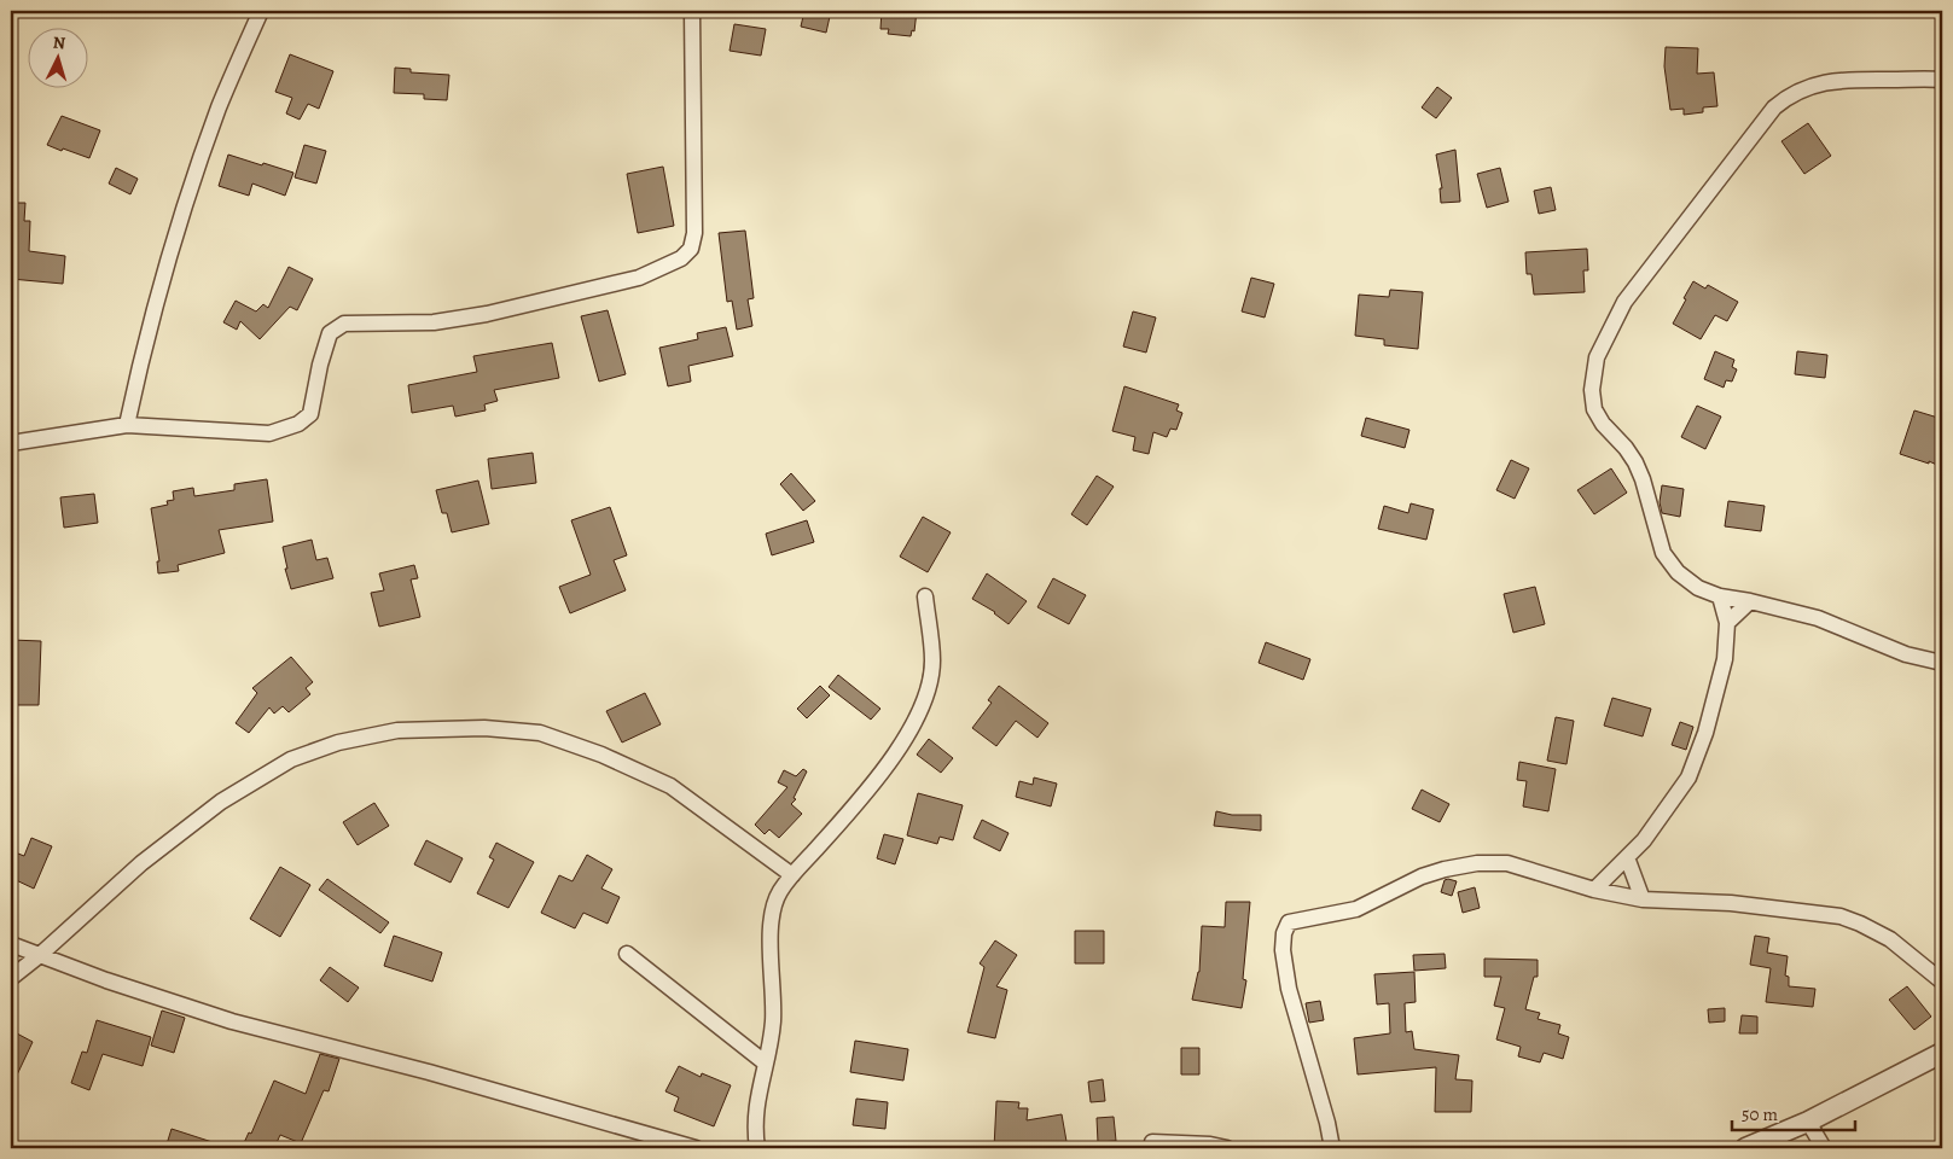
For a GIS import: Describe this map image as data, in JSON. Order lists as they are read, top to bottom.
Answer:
{
  "scale_bar": "50 m",
  "north": "top"
}
